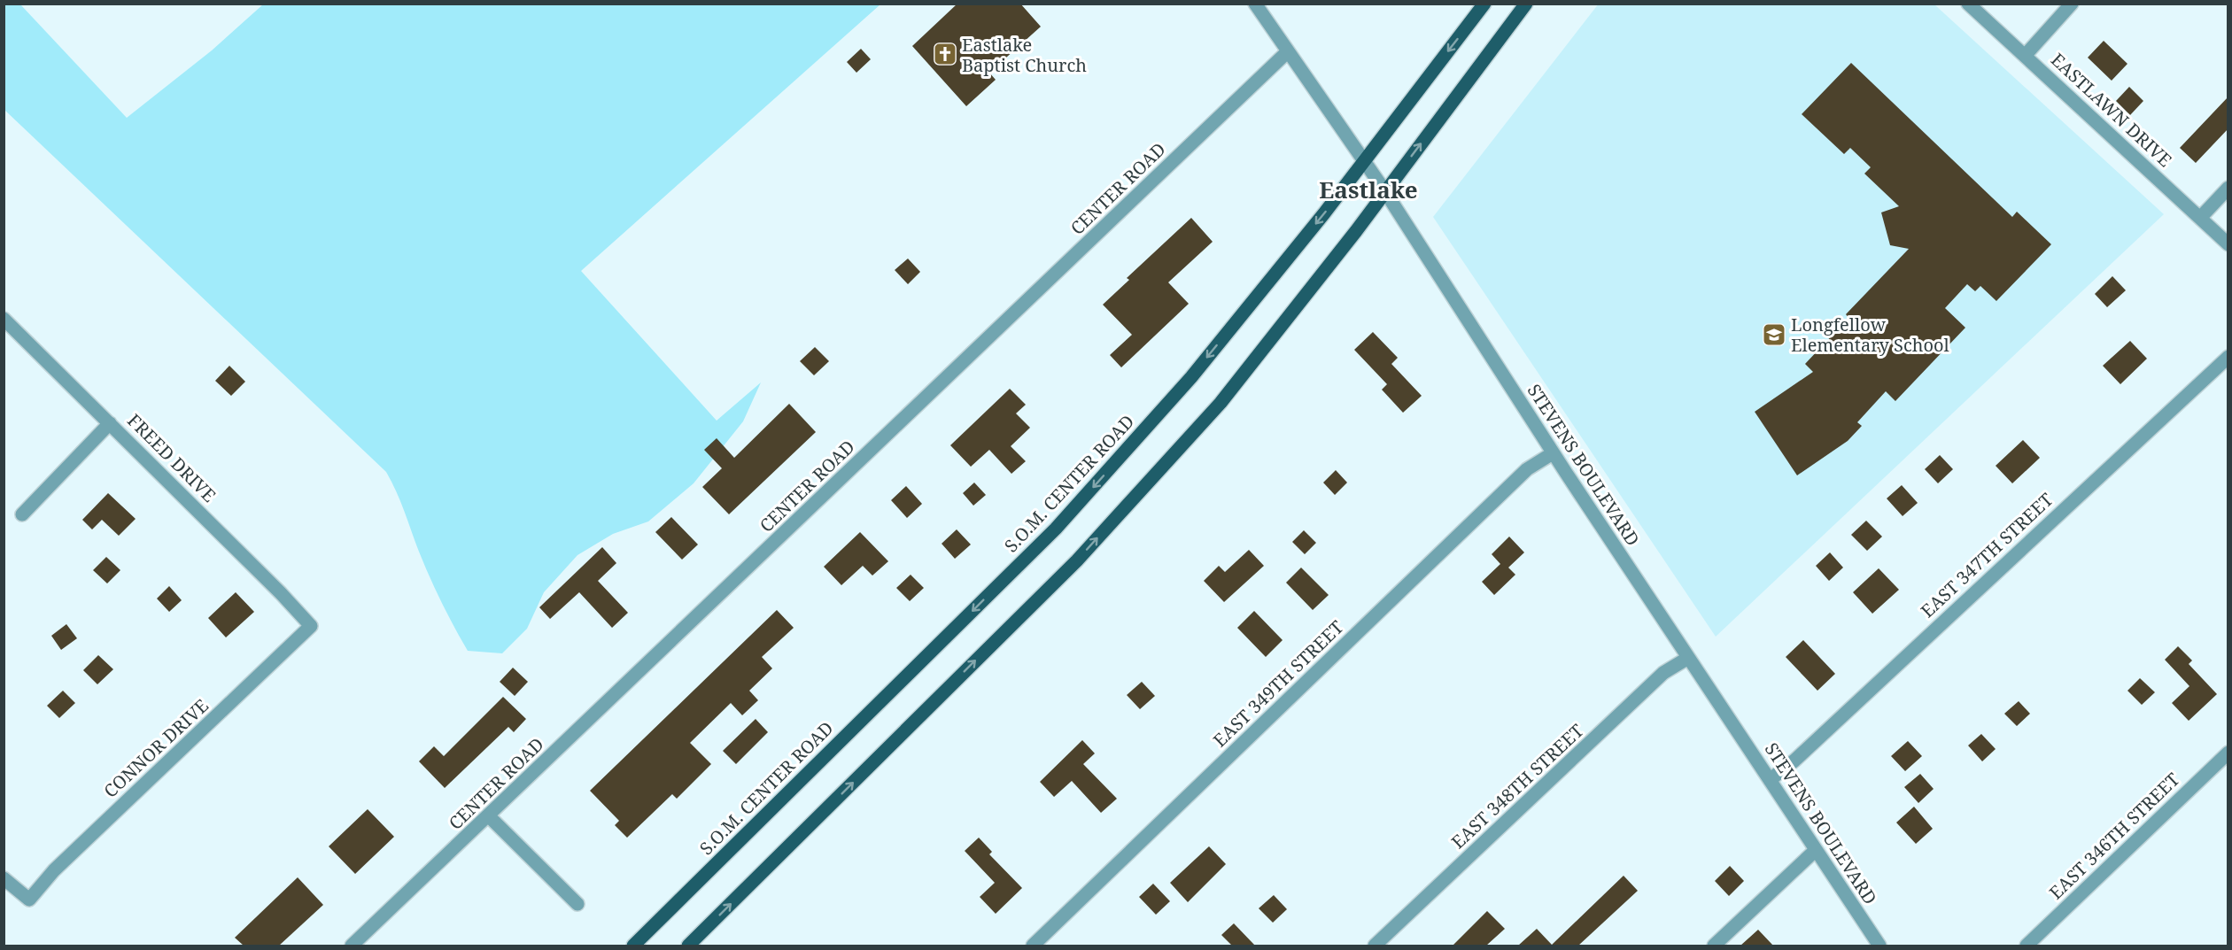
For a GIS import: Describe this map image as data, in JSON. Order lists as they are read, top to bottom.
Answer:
{
  "streets": {
    "main road": ["S.O.M. CENTER ROAD"],
    "street": [
      "EASTLAWN DRIVE",
      "CENTER ROAD",
      "FREED DRIVE",
      "STEVENS BOULEVARD",
      "EAST 347TH STREET",
      "EAST 349TH STREET",
      "CONNOR DRIVE",
      "EAST 348TH STREET",
      "EAST 346TH STREET"
    ]
  },
  "crossings": [
    ["CENTER ROAD", "STEVENS BOULEVARD"],
    ["FREED DRIVE", "CONNOR DRIVE"],
    ["STEVENS BOULEVARD", "S.O.M. CENTER ROAD"],
    ["STEVENS BOULEVARD", "EAST 347TH STREET"],
    ["STEVENS BOULEVARD", "EAST 349TH STREET"],
    ["STEVENS BOULEVARD", "EAST 348TH STREET"]
  ],
  "districts": ["Eastlake"],
  "places": {
    "church": ["Eastlake Baptist Church"],
    "school or university": ["Longfellow Elementary School"]
  }
}
